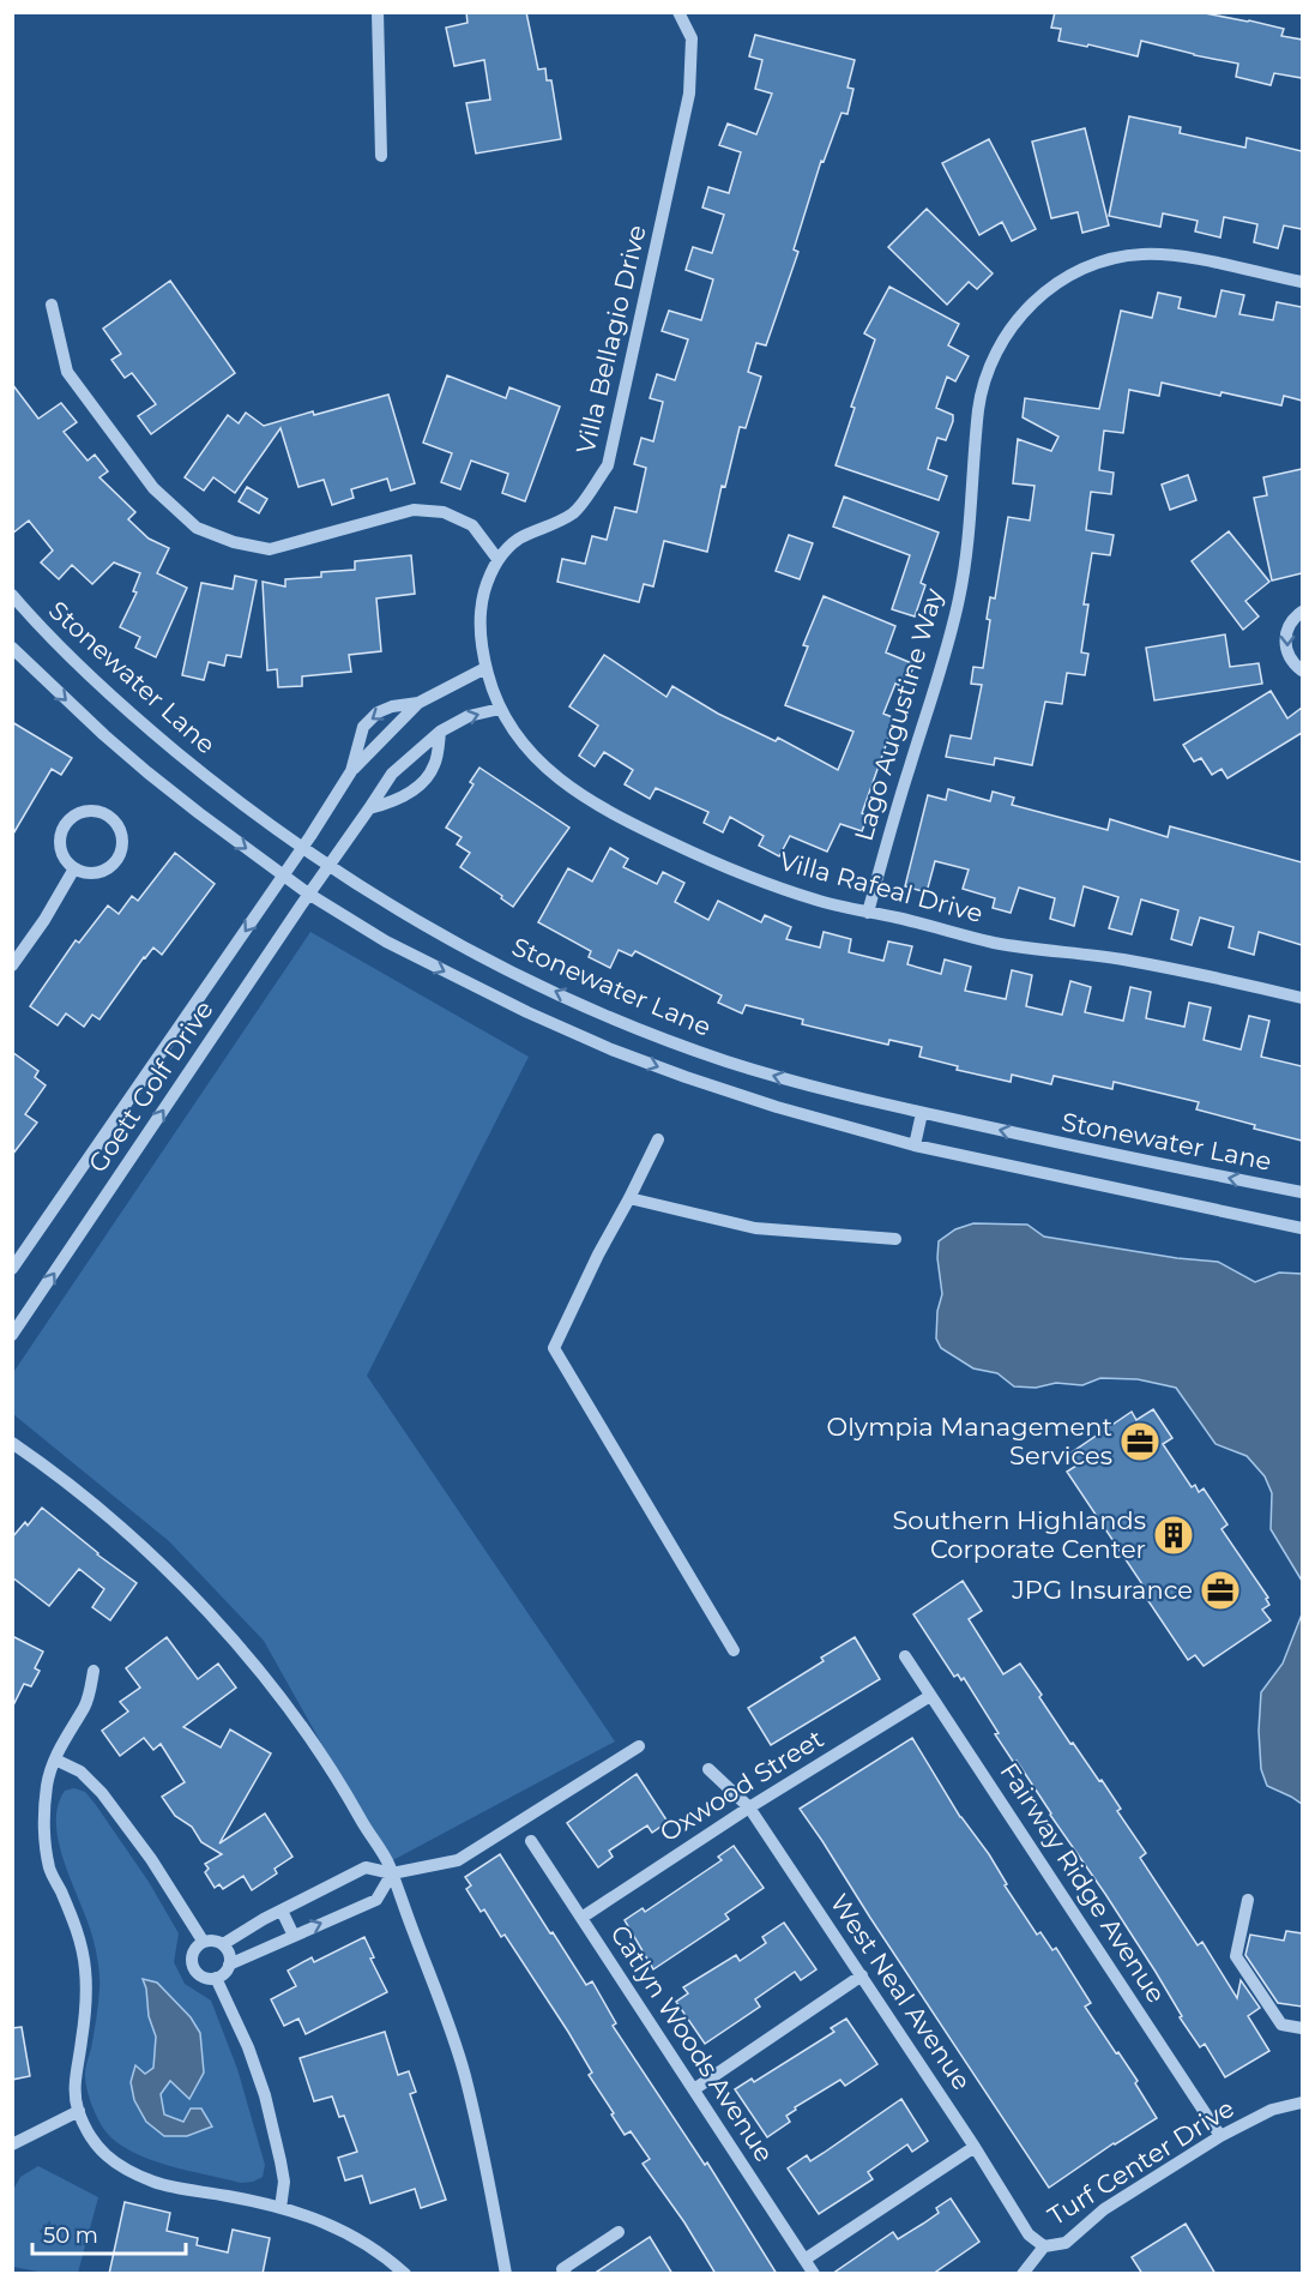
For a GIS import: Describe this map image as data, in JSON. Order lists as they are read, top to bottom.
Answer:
{
  "streets": {
    "street": [
      "Villa Bellagio Drive",
      "Stonewater Lane",
      "Lago Augustine Way",
      "Villa Rafeal Drive",
      "Goett Golf Drive",
      "Oxwood Street",
      "Fairway Ridge Avenue",
      "West Neal Avenue",
      "Catlyn Woods Avenue",
      "Turf Center Drive"
    ]
  },
  "crossings": [
    ["Villa Bellagio Drive", "Villa Rafeal Drive"],
    ["Stonewater Lane", "Goett Golf Drive"],
    ["Lago Augustine Way", "Villa Rafeal Drive"],
    ["Villa Rafeal Drive", "Goett Golf Drive"],
    ["Oxwood Street", "Fairway Ridge Avenue"],
    ["Oxwood Street", "West Neal Avenue"],
    ["Oxwood Street", "Catlyn Woods Avenue"],
    ["Fairway Ridge Avenue", "Turf Center Drive"],
    ["West Neal Avenue", "Turf Center Drive"]
  ],
  "places": {
    "office": ["Olympia Management Services", "JPG Insurance"],
    "building": ["Southern Highlands Corporate Center"]
  },
  "scale_bar": "50 m"
}
